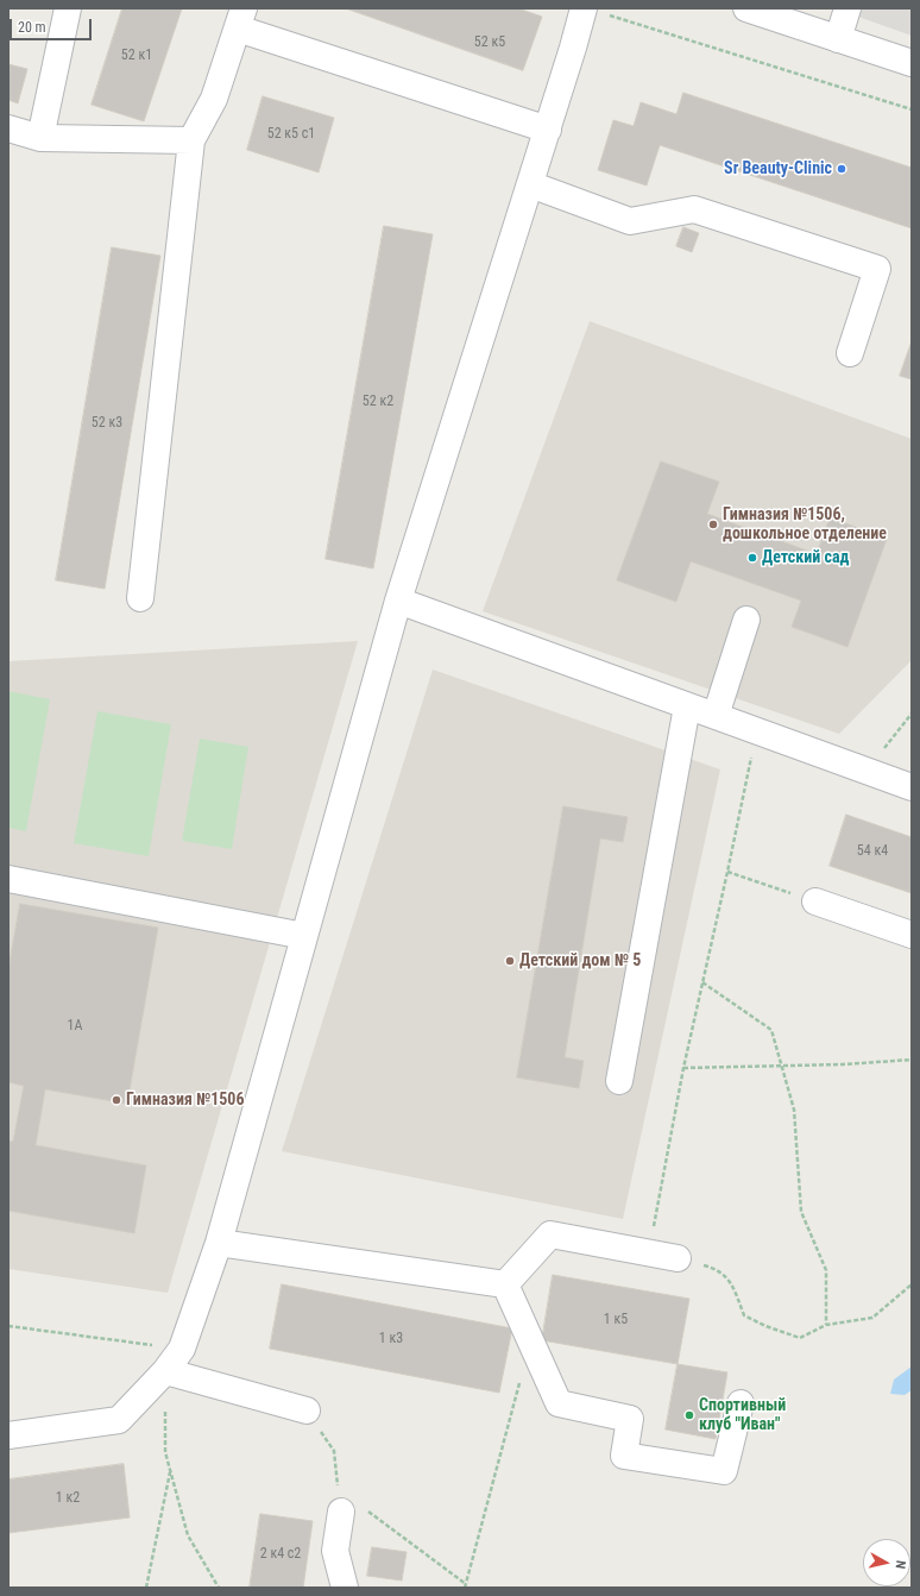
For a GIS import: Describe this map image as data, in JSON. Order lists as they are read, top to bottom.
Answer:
{
  "places": [
    "Sr Beauty-Clinic",
    "Гимназия №1506, дошкольное отделение",
    "Детский сад",
    "Детский дом № 5",
    "Гимназия №1506",
    "Спортивный клуб \"Иван\""
  ],
  "house_numbers": [
    "52 к5",
    "52 к1",
    "52 к5 с1",
    "52 к2",
    "52 к3",
    "54 к4",
    "1А",
    "1 к5",
    "1 к3",
    "1 к2",
    "2 к4 с2"
  ],
  "scale_bar": "20 m",
  "north": "right"
}
